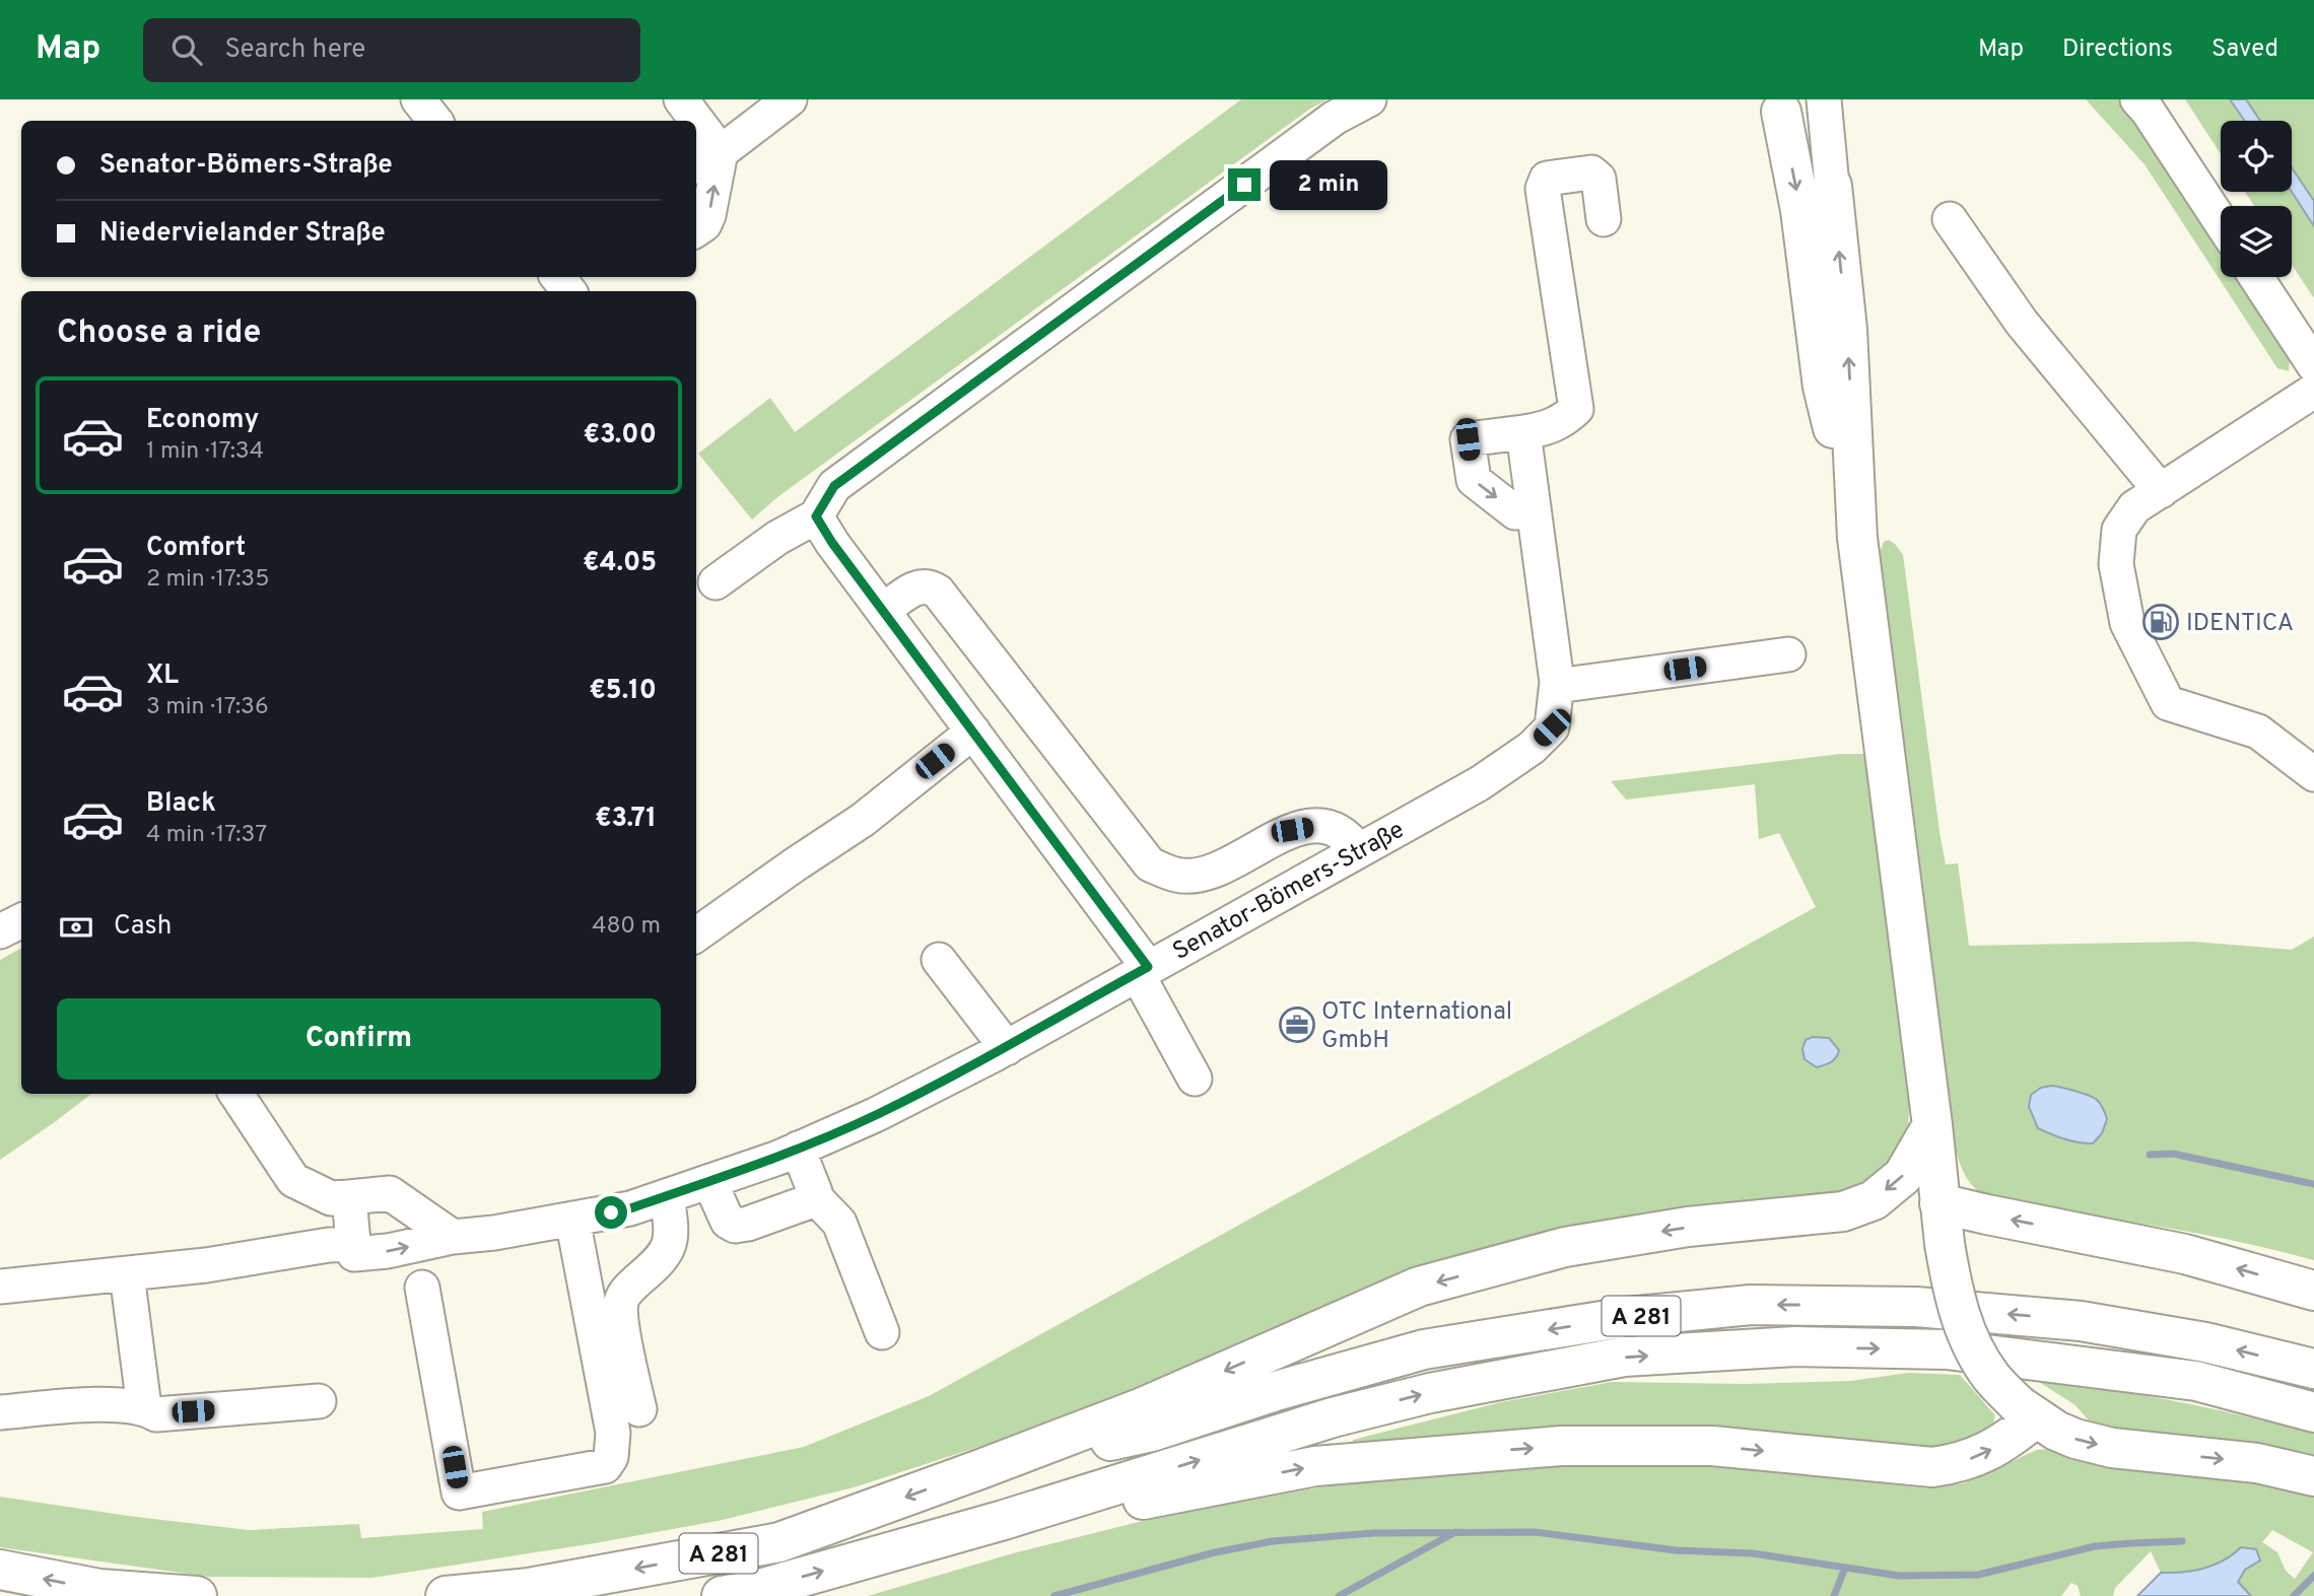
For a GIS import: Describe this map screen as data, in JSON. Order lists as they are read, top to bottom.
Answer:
{
  "streets": {
    "highway": ["A 281"],
    "street": ["Senator-Bömers-Straße"]
  },
  "places": {
    "fuel station": ["IDENTICA"],
    "office": ["OTC International GmbH"]
  },
  "page": {
    "header": "Map",
    "search": "Search here",
    "nav": ["Map", "Directions", "Saved"],
    "banner": ["Senator-Bömers-Straße", "Niedervielander Straße"],
    "bubble": "2 min",
    "heading": "Choose a ride",
    "list": [
      {
        "name": "Economy",
        "note": "1 min · 17:34",
        "value": "€3.00"
      },
      {
        "name": "Comfort",
        "note": "2 min · 17:35",
        "value": "€4.05"
      },
      {
        "name": "XL",
        "note": "3 min · 17:36",
        "value": "€5.10"
      },
      {
        "name": "Black",
        "note": "4 min · 17:37",
        "value": "€3.71"
      }
    ],
    "pay": ["Cash", "480 m"],
    "buttons": "Confirm"
  }
}
